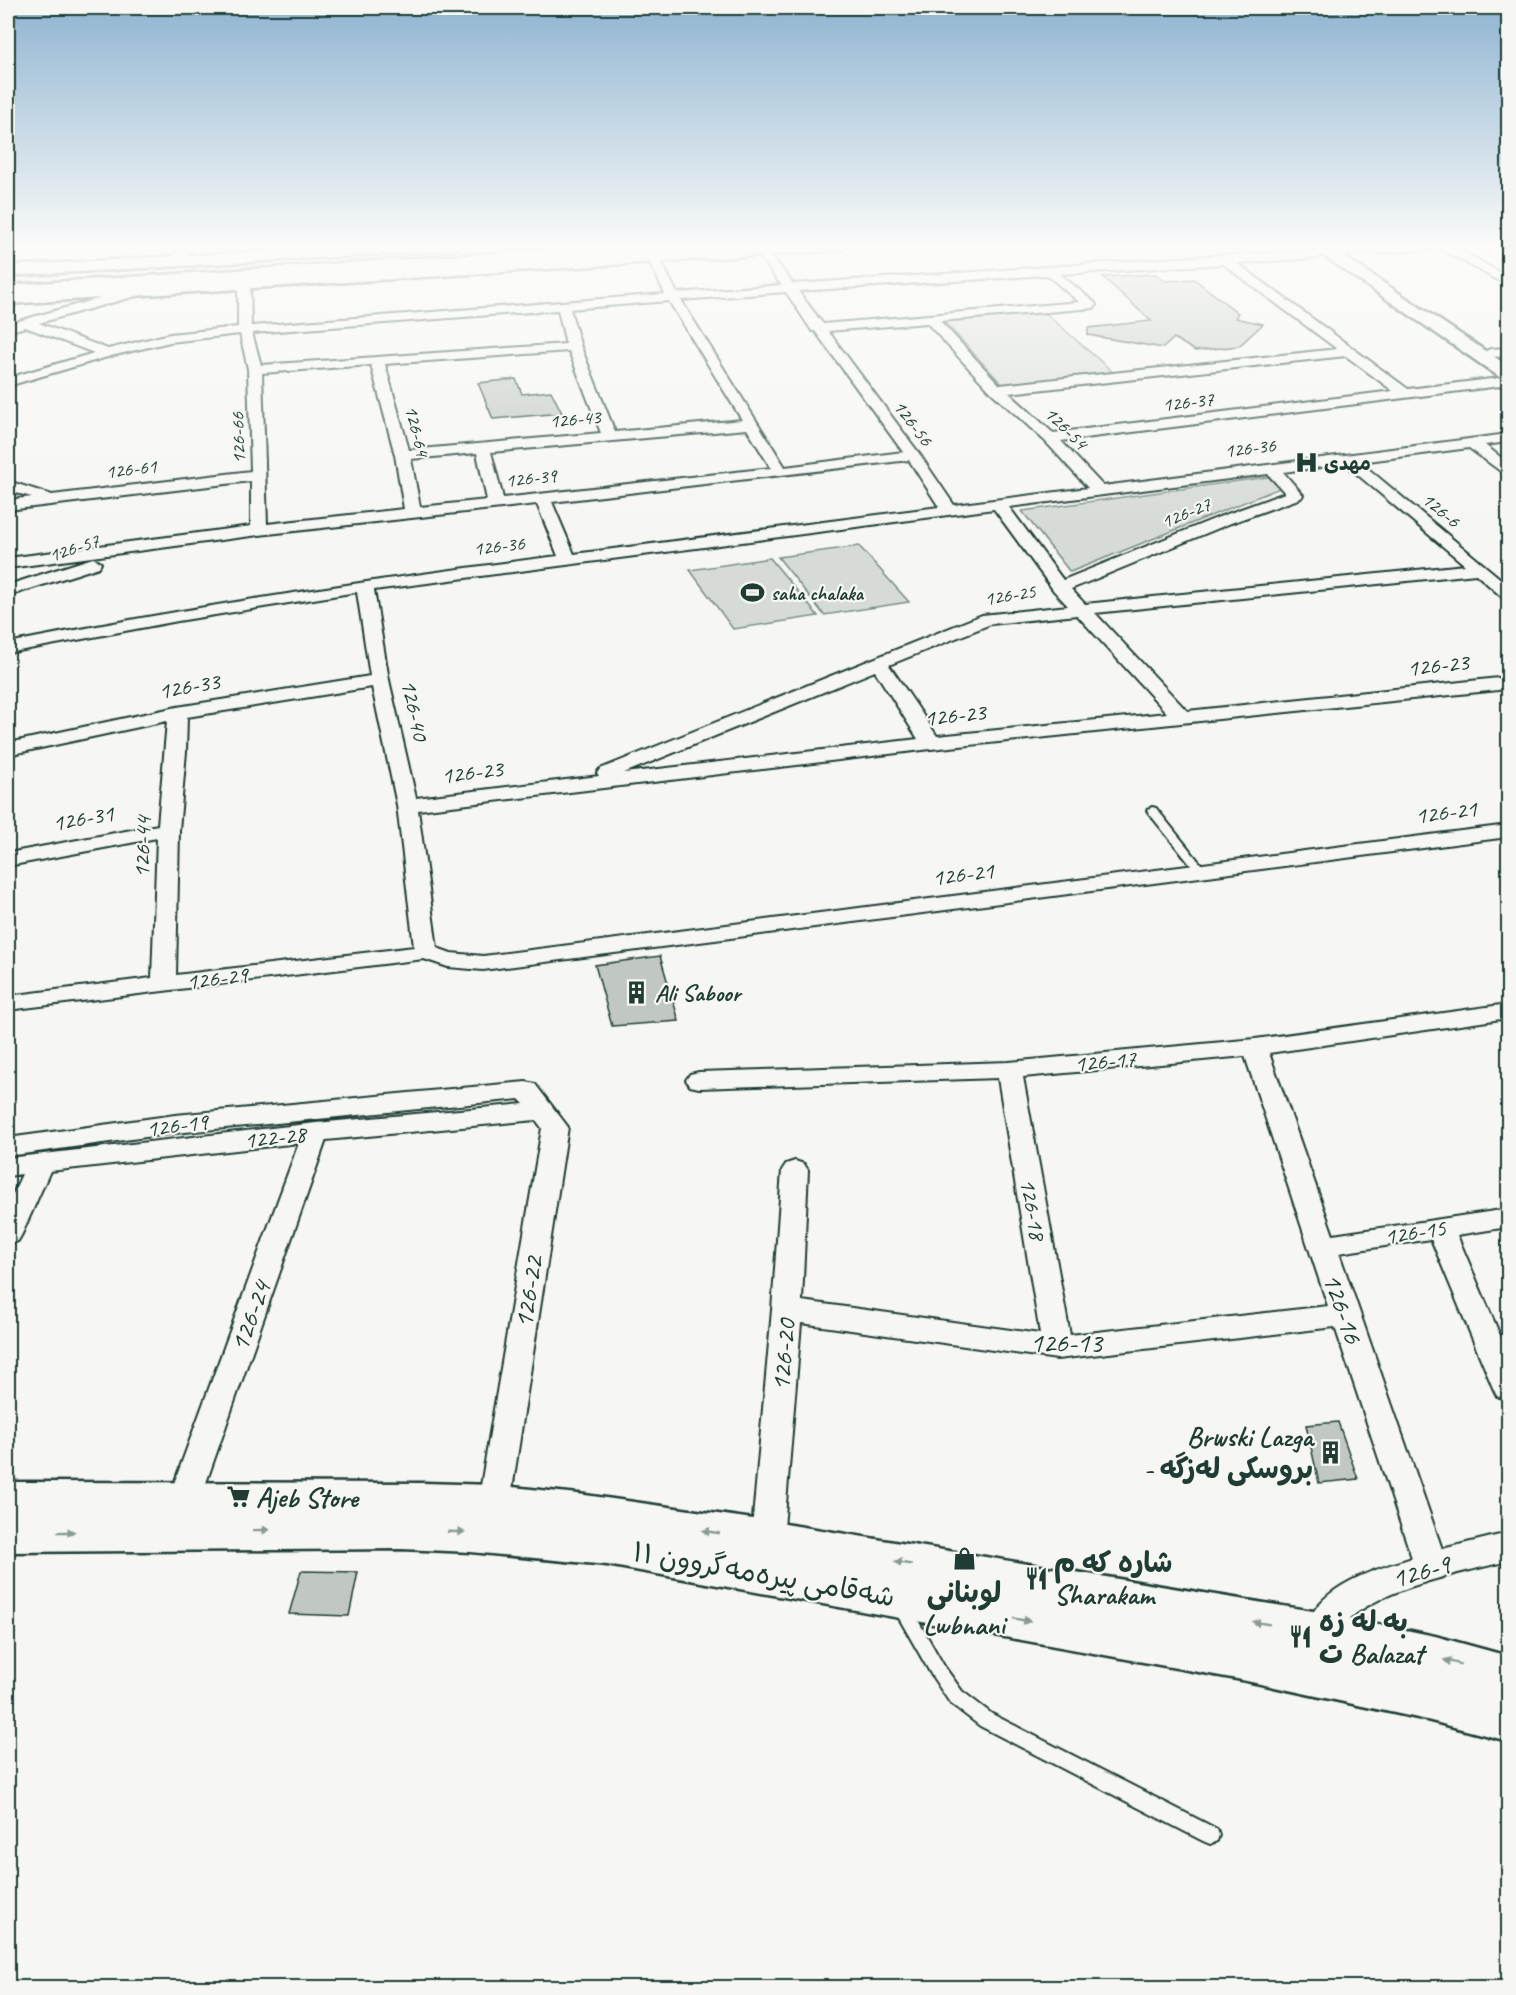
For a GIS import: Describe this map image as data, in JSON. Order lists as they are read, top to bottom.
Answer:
{
  "streets": {
    "main road": ["شەقامی پیرەمەگروون ١١"],
    "street": [
      "126-37",
      "126-43",
      "126-56",
      "126-54",
      "126-64",
      "126-66",
      "126-36",
      "126-61",
      "126-39",
      "126-6",
      "126-27",
      "126-57",
      "126-25",
      "126-23",
      "126-33",
      "126-40",
      "126-21",
      "126-31",
      "126-44",
      "126-29",
      "126-17",
      "126-19",
      "122-28",
      "126-18",
      "126-15",
      "126-22",
      "126-16",
      "126-24",
      "126-13",
      "126-20",
      "126-9"
    ]
  },
  "crossings": [
    ["126-37", "126-54"],
    ["126-43", "126-64"],
    ["126-56", "126-36"],
    ["126-56", "126-39"],
    ["126-54", "126-36"],
    ["126-64", "126-39"],
    ["126-66", "126-61"],
    ["126-66", "126-39"],
    ["126-36", "126-6"],
    ["126-36", "126-27"],
    ["126-36", "126-40"],
    ["126-39", "126-57"],
    ["126-6", "126-25"],
    ["126-25", "126-23"],
    ["126-23", "126-40"],
    ["126-33", "126-40"],
    ["126-33", "126-44"],
    ["126-40", "126-21"],
    ["126-40", "126-29"],
    ["126-21", "126-29"],
    ["126-31", "126-44"],
    ["126-44", "126-29"],
    ["126-17", "126-18"],
    ["126-17", "126-16"],
    ["126-19", "122-28"],
    ["126-19", "126-22"],
    ["122-28", "126-22"],
    ["122-28", "126-24"],
    ["126-18", "126-13"],
    ["126-15", "126-16"],
    ["126-22", "شەقامی پیرەمەگروون ١١"],
    ["126-16", "126-13"],
    ["126-16", "126-9"],
    ["126-24", "شەقامی پیرەمەگروون ١١"],
    ["126-13", "126-20"],
    ["126-20", "شەقامی پیرەمەگروون ١١"],
    ["126-9", "شەقامی پیرەمەگروون ١١"]
  ],
  "places": {
    "hospital": ["مهدی"],
    "sports": ["saha chalaka"],
    "building": ["Ali Saboor", "Brwski Lazga - بروسکی لەزگە"],
    "supermarket": ["Ajeb Store"],
    "shop": ["لوبنانی Lwbnani"],
    "restaurant": ["شاره که م Sharakam", "به له زه ت Balazat"]
  }
}
